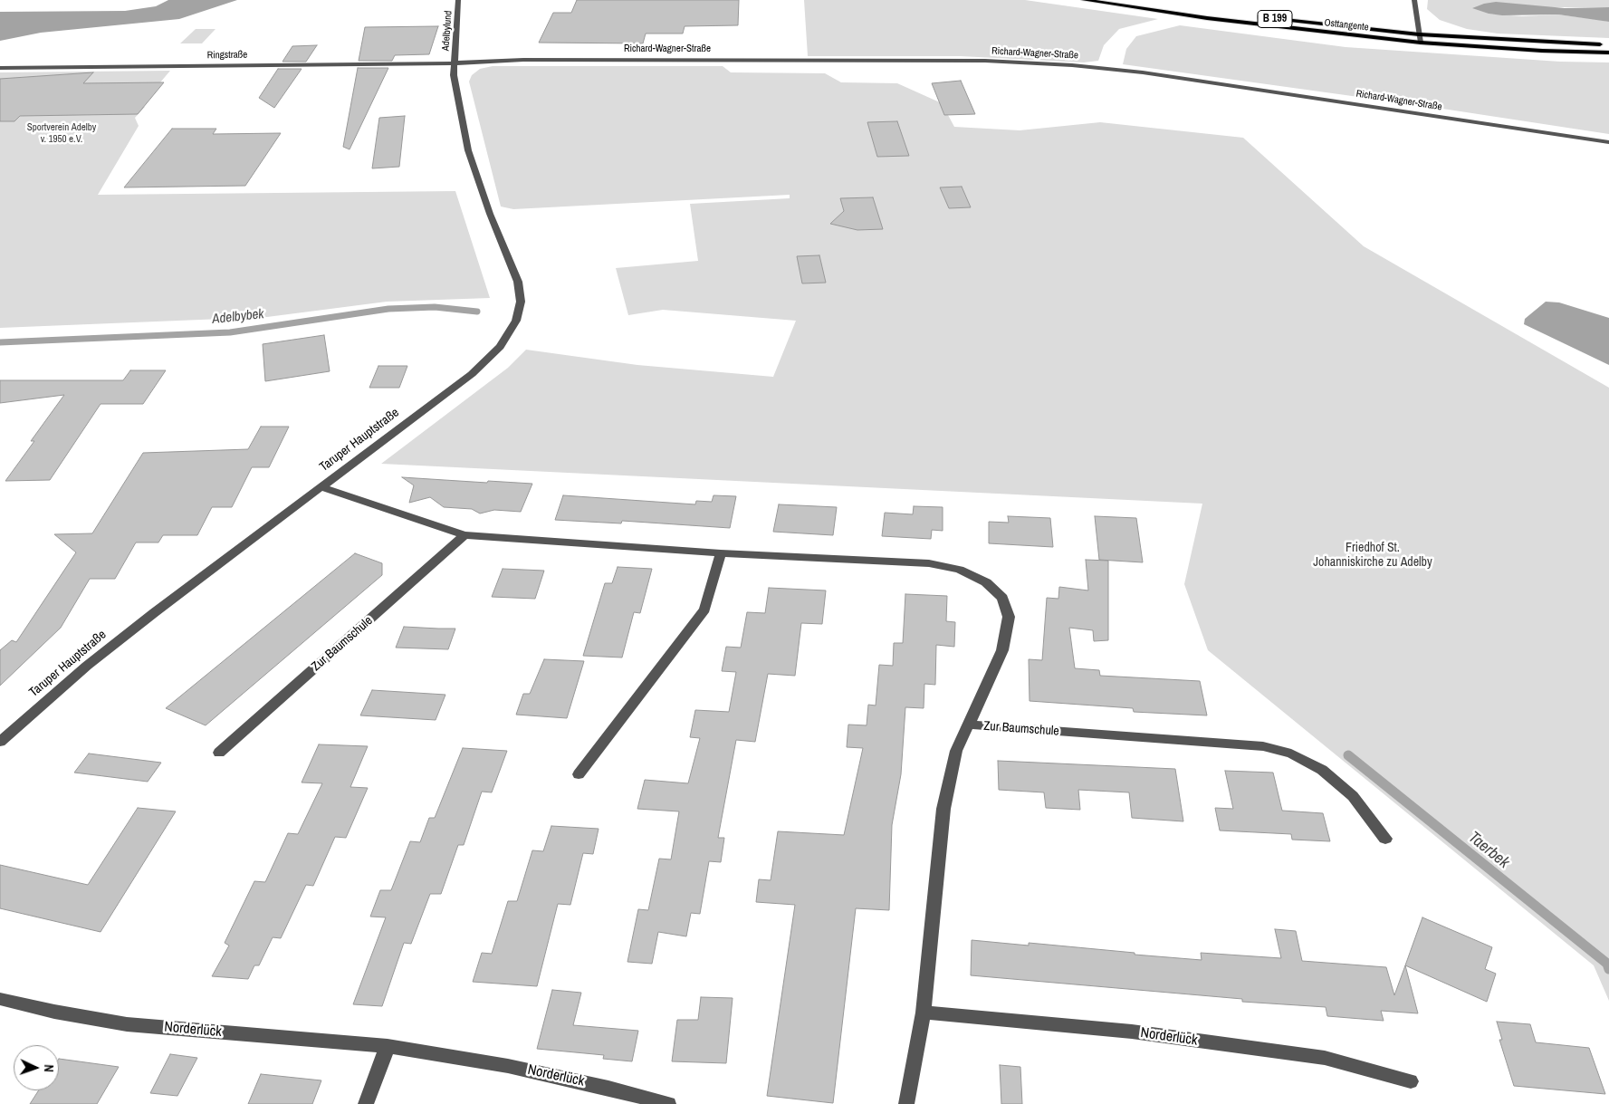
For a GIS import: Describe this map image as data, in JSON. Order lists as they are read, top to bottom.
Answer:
{
  "streets": {
    "main road": ["B 199", "Osttangente"],
    "street": [
      "Adelbylund",
      "Richard-Wagner-Straße",
      "Ringstraße",
      "Taruper Hauptstraße",
      "Zur Baumschule",
      "Norderlück"
    ]
  },
  "crossings": [
    ["Adelbylund", "Richard-Wagner-Straße"],
    ["Adelbylund", "Ringstraße"],
    ["Adelbylund", "Taruper Hauptstraße"],
    ["Richard-Wagner-Straße", "Ringstraße"],
    ["Richard-Wagner-Straße", "Taruper Hauptstraße"],
    ["Ringstraße", "Taruper Hauptstraße"],
    ["Taruper Hauptstraße", "Zur Baumschule"]
  ],
  "water": ["Adelbybek", "Taerbek"],
  "parks": ["Sportverein Adelby v. 1950 e.V.", "Friedhof St. Johanniskirche zu Adelby"],
  "north": "right"
}
